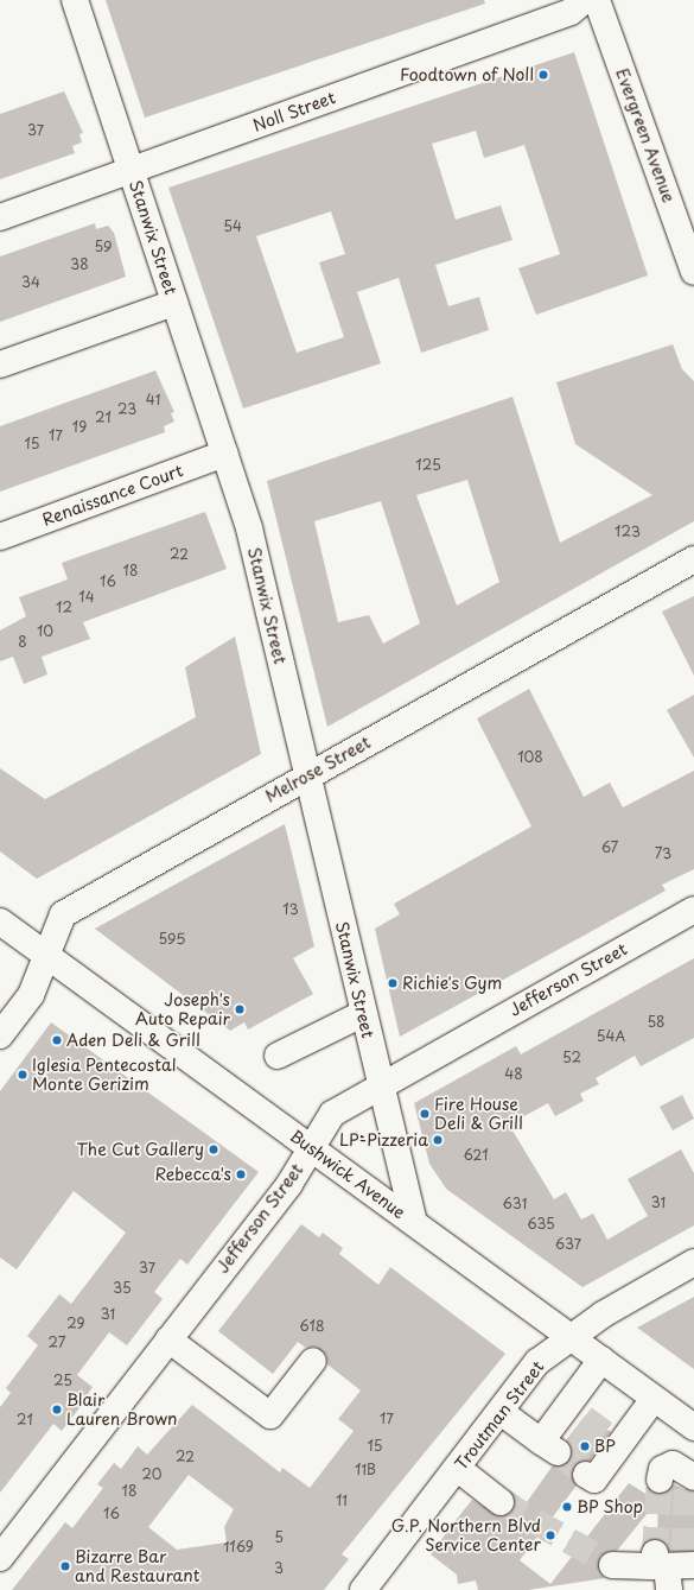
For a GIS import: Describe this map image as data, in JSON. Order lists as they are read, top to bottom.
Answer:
{
  "streets": {
    "street": [
      "Noll Street",
      "Evergreen Avenue",
      "Stanwix Street",
      "Renaissance Court",
      "Melrose Street",
      "Jefferson Street",
      "Bushwick Avenue",
      "Troutman Street"
    ]
  },
  "crossings": [
    ["Noll Street", "Stanwix Street"],
    ["Stanwix Street", "Renaissance Court"],
    ["Stanwix Street", "Melrose Street"],
    ["Stanwix Street", "Jefferson Street"],
    ["Stanwix Street", "Bushwick Avenue"],
    ["Melrose Street", "Bushwick Avenue"],
    ["Jefferson Street", "Bushwick Avenue"],
    ["Bushwick Avenue", "Troutman Street"]
  ],
  "places": [
    "Foodtown of Noll",
    "Richie's Gym",
    "Joseph's Auto Repair",
    "Aden Deli & Grill",
    "Iglesia Pentecostal Monte Gerizim",
    "Fire House Deli & Grill",
    "LP-Pizzeria",
    "The Cut Gallery",
    "Rebecca's",
    "Blair Lauren Brown",
    "BP",
    "BP Shop",
    "G.P. Northern Blvd Service Center",
    "Bizarre Bar and Restaurant"
  ],
  "house_numbers": [
    "37",
    "54",
    "59",
    "38",
    "34",
    "41",
    "23",
    "21",
    "19",
    "17",
    "15",
    "125",
    "123",
    "22",
    "18",
    "16",
    "14",
    "12",
    "10",
    "8",
    "108",
    "67",
    "73",
    "13",
    "595",
    "58",
    "54A",
    "52",
    "48",
    "621",
    "31",
    "631",
    "635",
    "637",
    "37",
    "35",
    "31",
    "29",
    "618",
    "27",
    "25",
    "17",
    "21",
    "15",
    "22",
    "11B",
    "20",
    "18",
    "11",
    "16",
    "5",
    "1169",
    "3"
  ]
}
